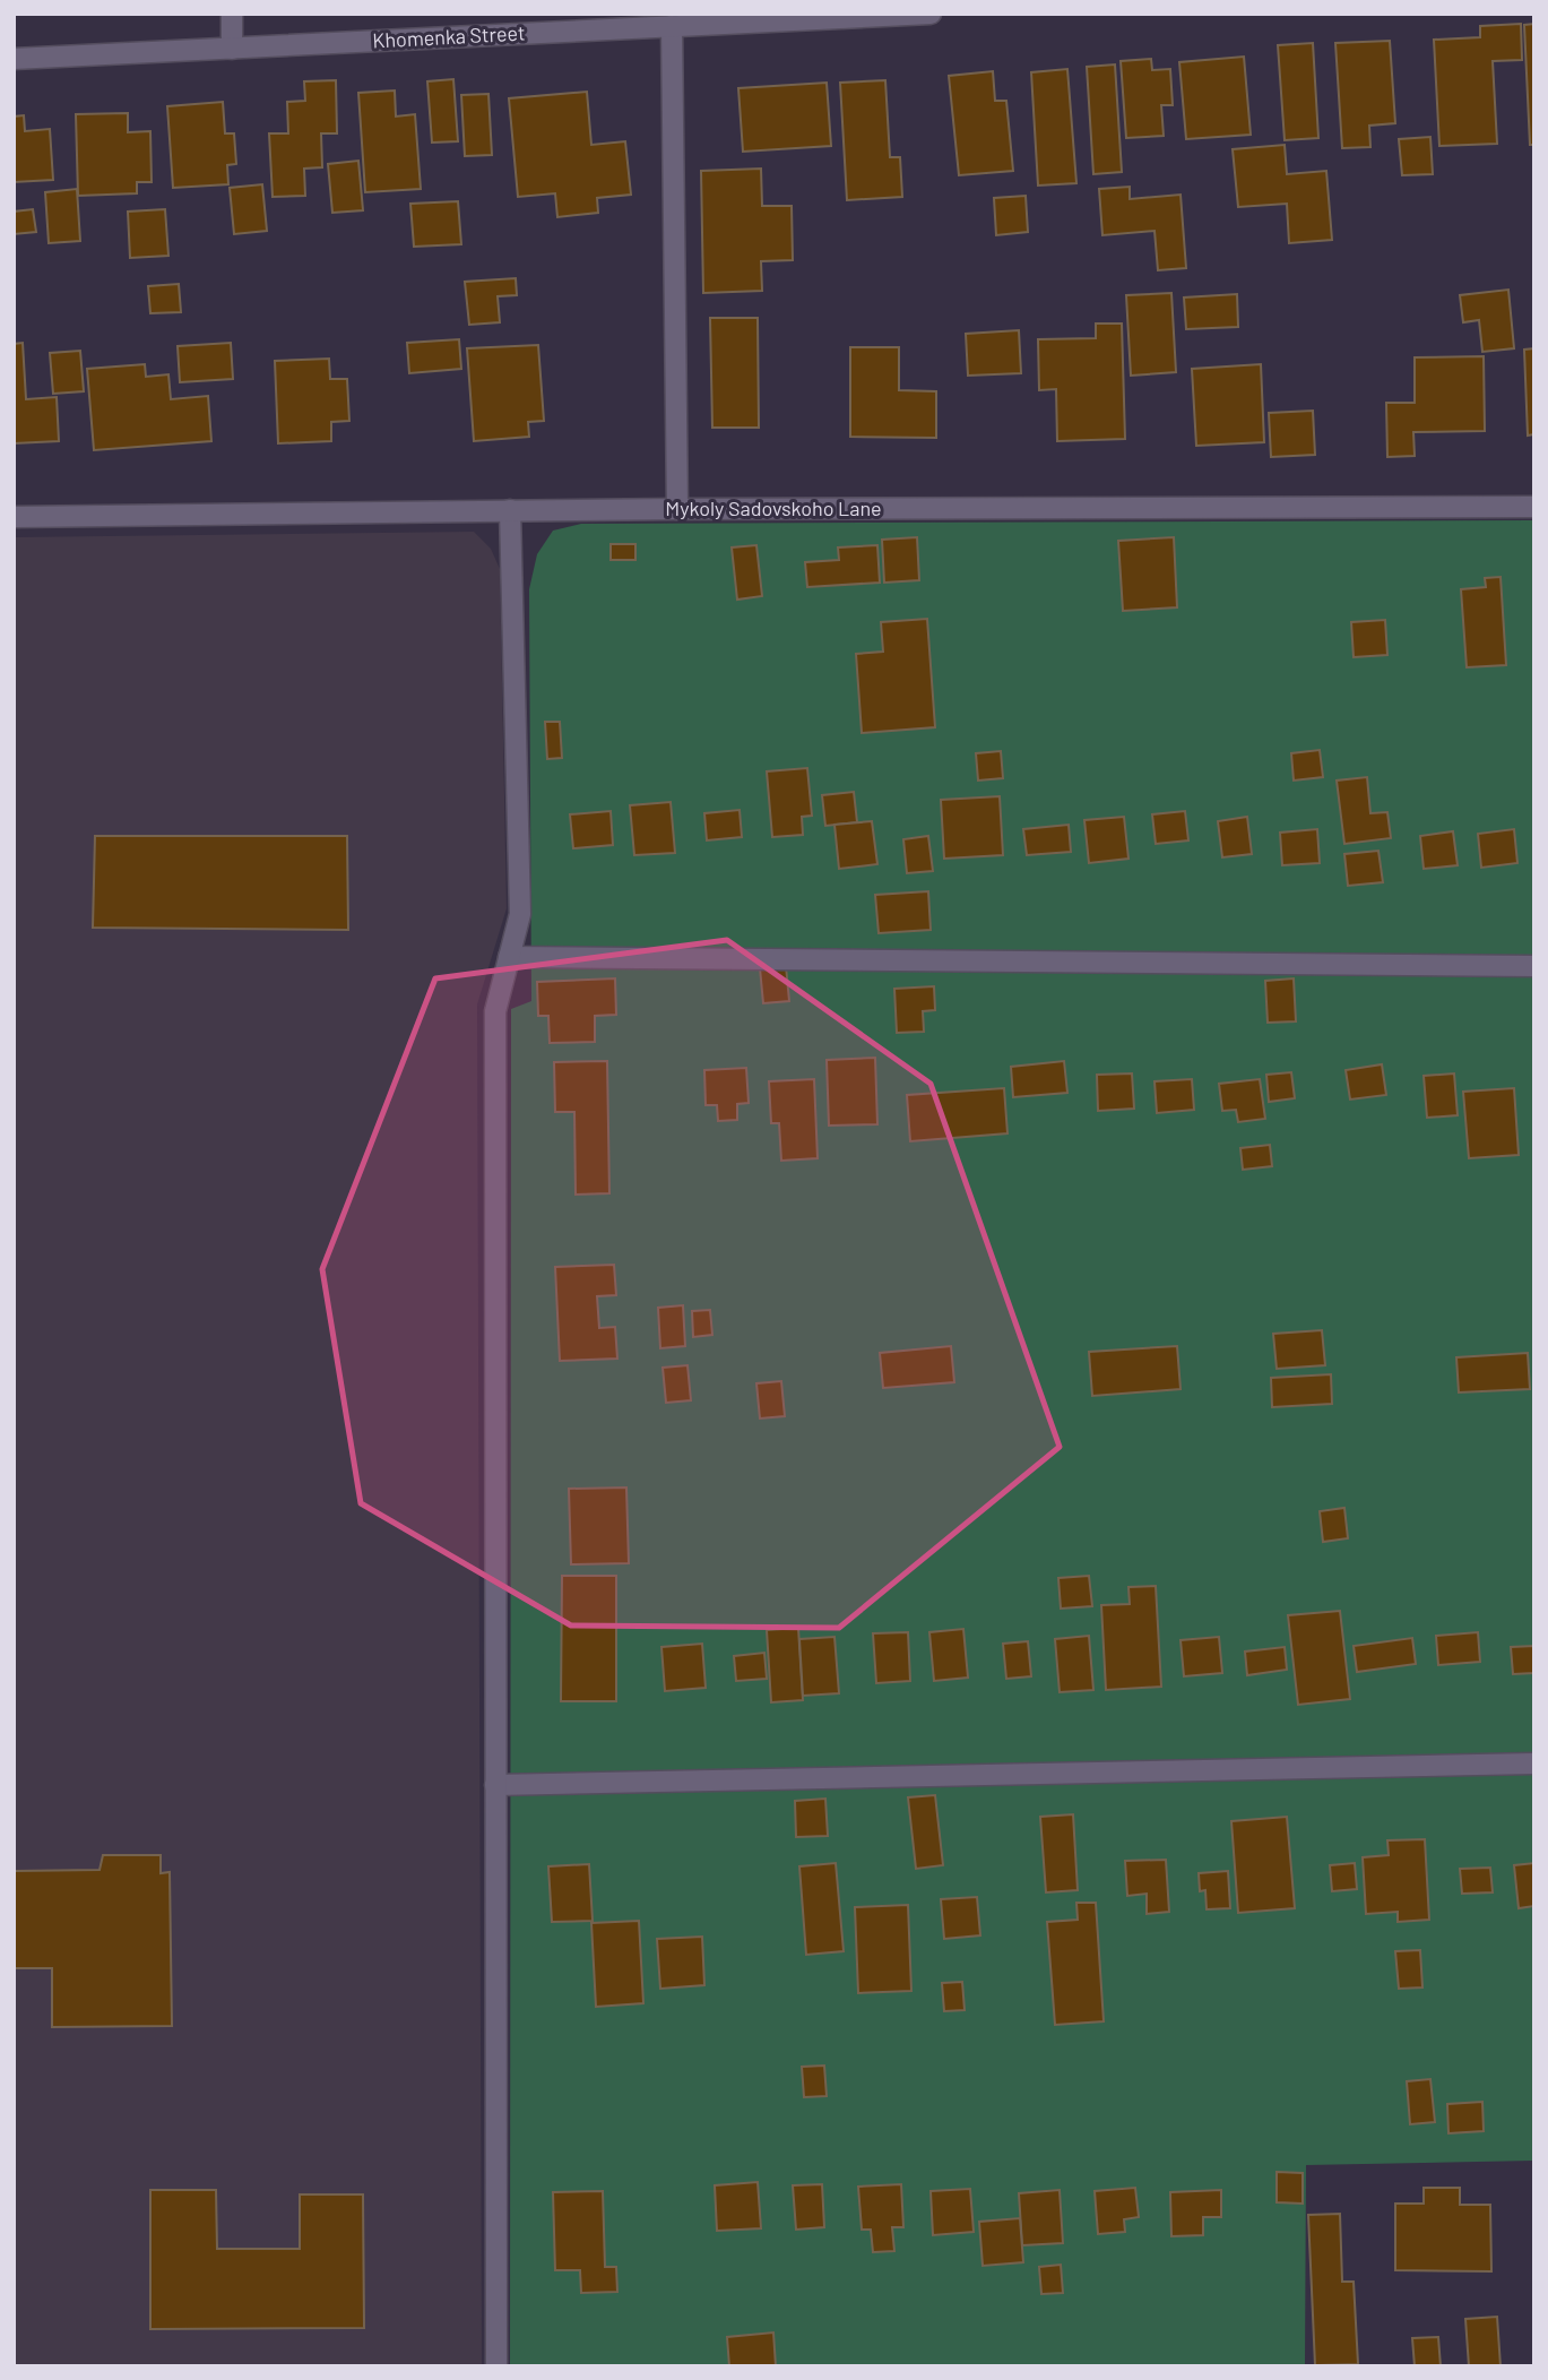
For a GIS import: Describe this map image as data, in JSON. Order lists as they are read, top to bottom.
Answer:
{
  "streets": {
    "street": ["Khomenka Street", "Mykoly Sadovskoho Lane"]
  }
}
